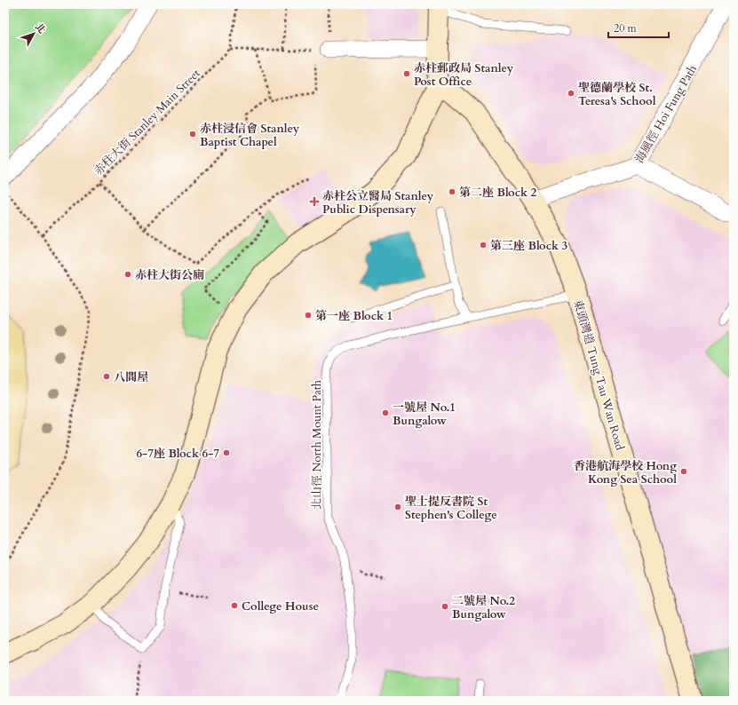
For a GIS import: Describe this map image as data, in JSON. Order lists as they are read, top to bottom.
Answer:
{
  "streets": {
    "street": ["海風徑 Hoi Fung Path", "東頭灣道 Tung Tau Wan Road"],
    "lane": ["北山徑 North Mount Path"],
    "path": ["赤柱大街 Stanley Main Street"]
  },
  "crossings": [
    ["海風徑 Hoi Fung Path", "東頭灣道 Tung Tau Wan Road"],
    ["東頭灣道 Tung Tau Wan Road", "北山徑 North Mount Path"]
  ],
  "places": {
    "other": [
      "赤柱郵政局 Stanley Post Office",
      "聖德蘭學校 St. Teresa's School",
      "赤柱浸信會 Stanley Baptist Chapel",
      "第二座 Block 2",
      "第三座 Block 3",
      "赤柱大街公廁",
      "第一座 Block 1",
      "八間屋",
      "一號屋 No.1 Bungalow",
      "6-7座 Block 6-7",
      "香港航海學校 Hong Kong Sea School",
      "聖士提反書院 St Stephen's College",
      "College House",
      "二號屋 No.2 Bungalow"
    ],
    "health": ["赤柱公立醫局 Stanley Public Dispensary"]
  },
  "scale_bar": "20 m",
  "north": "top right"
}
